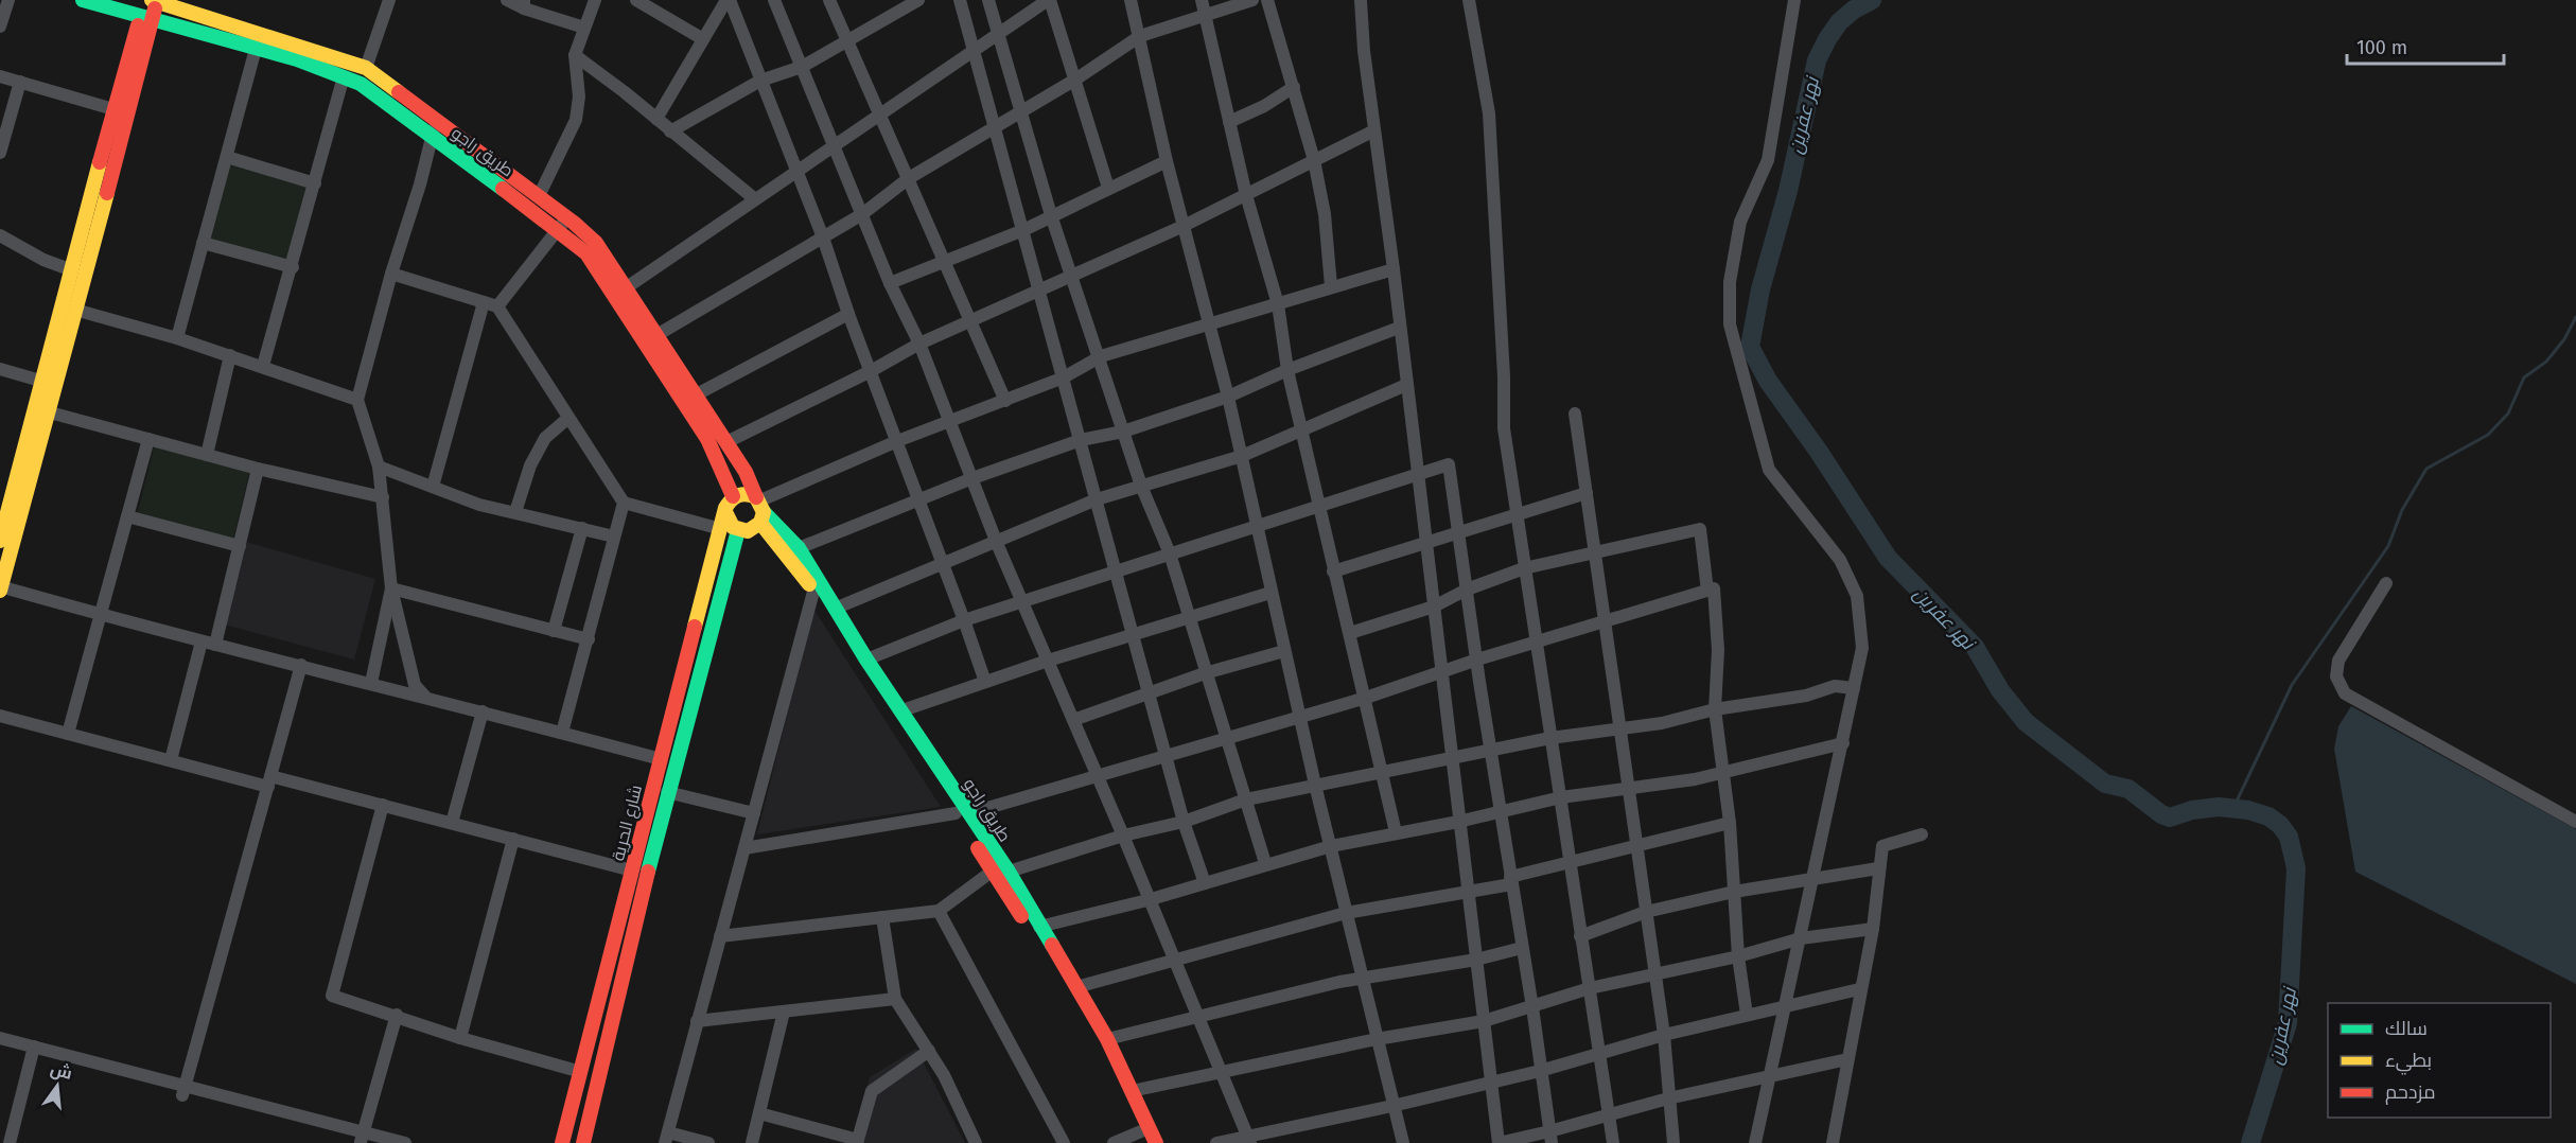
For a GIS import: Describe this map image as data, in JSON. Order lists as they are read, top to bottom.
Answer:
{
  "streets": {
    "main road": ["طريق راجو", "شارع الحرية"]
  },
  "crossings": [
    ["طريق راجو", "شارع الحرية"]
  ],
  "water": ["نهر عفرين"],
  "legend": ["سالك", "بطيء", "مزدحم"],
  "scale_bar": "100 m",
  "north": "top"
}
